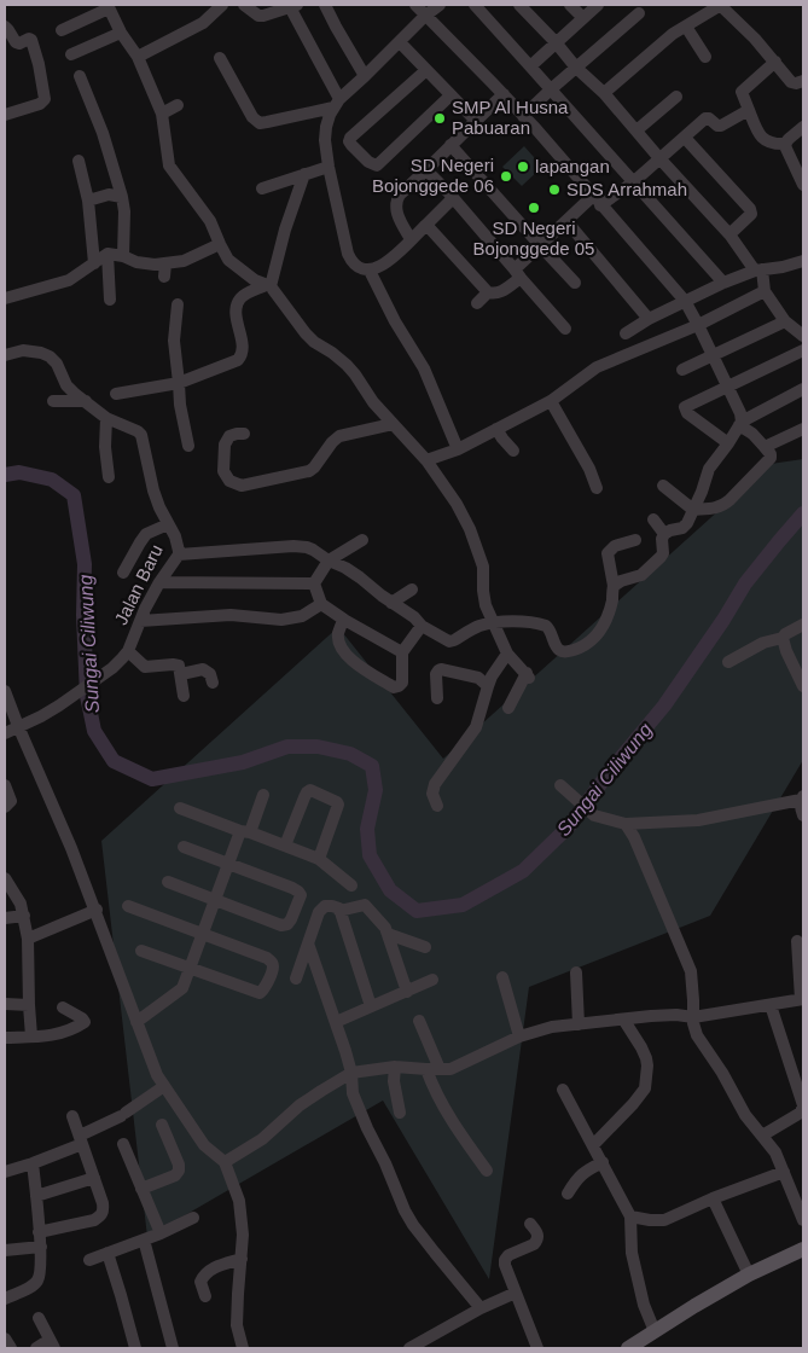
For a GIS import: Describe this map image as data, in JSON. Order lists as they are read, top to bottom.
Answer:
{
  "streets": {
    "street": ["Jalan Baru"]
  },
  "water": ["Sungai Ciliwung"],
  "places": [
    "SMP Al Husna Pabuaran",
    "lapangan",
    "SD Negeri Bojonggede 06",
    "SDS Arrahmah",
    "SD Negeri Bojonggede 05"
  ]
}
